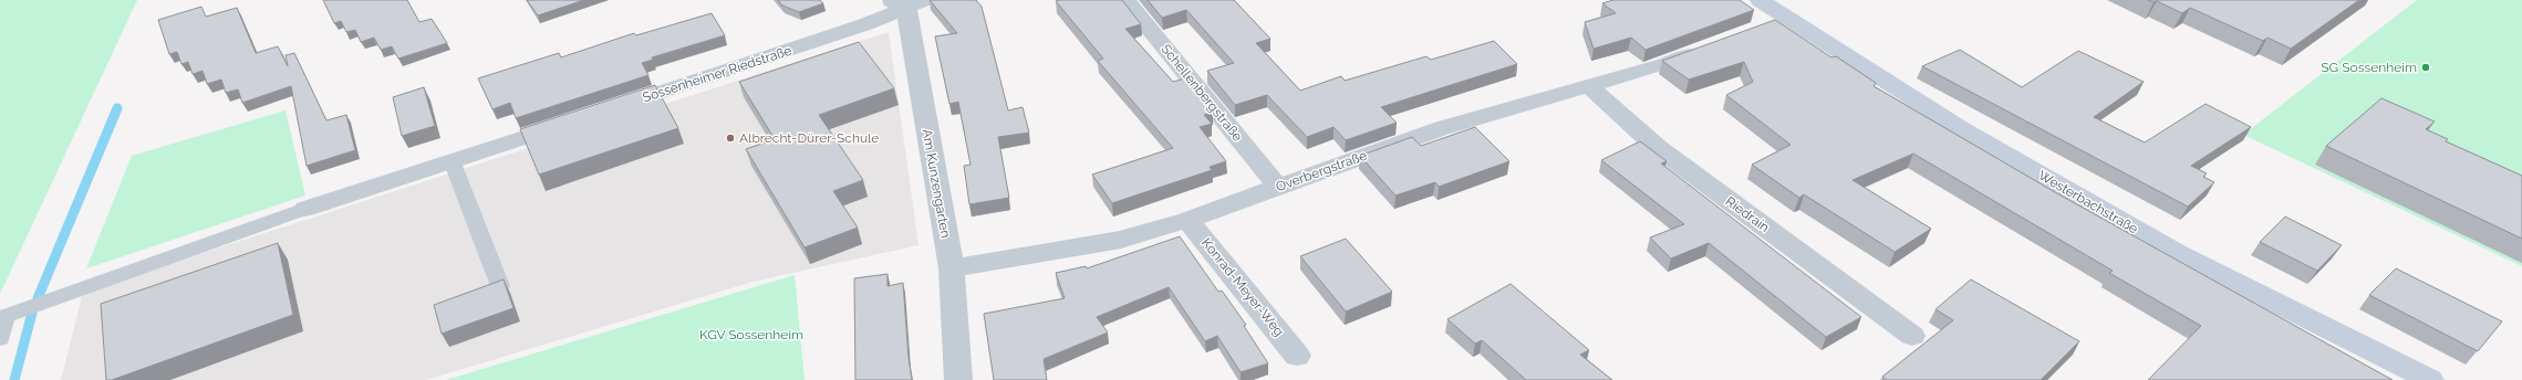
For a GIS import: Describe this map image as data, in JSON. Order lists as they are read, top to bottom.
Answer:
{
  "streets": {
    "main road": ["Westerbachstraße"],
    "street": [
      "Sossenheimer Riedstraße",
      "Schellenbergstraße",
      "Overbergstraße",
      "Am Kunzengarten",
      "Riedrain",
      "Konrad-Meyer-Weg"
    ]
  },
  "crossings": [
    ["Sossenheimer Riedstraße", "Am Kunzengarten"],
    ["Schellenbergstraße", "Overbergstraße"],
    ["Overbergstraße", "Am Kunzengarten"],
    ["Overbergstraße", "Riedrain"],
    ["Overbergstraße", "Konrad-Meyer-Weg"]
  ],
  "parks": ["KGV Sossenheim"],
  "places": ["SG Sossenheim", "Albrecht-Dürer-Schule"]
}
